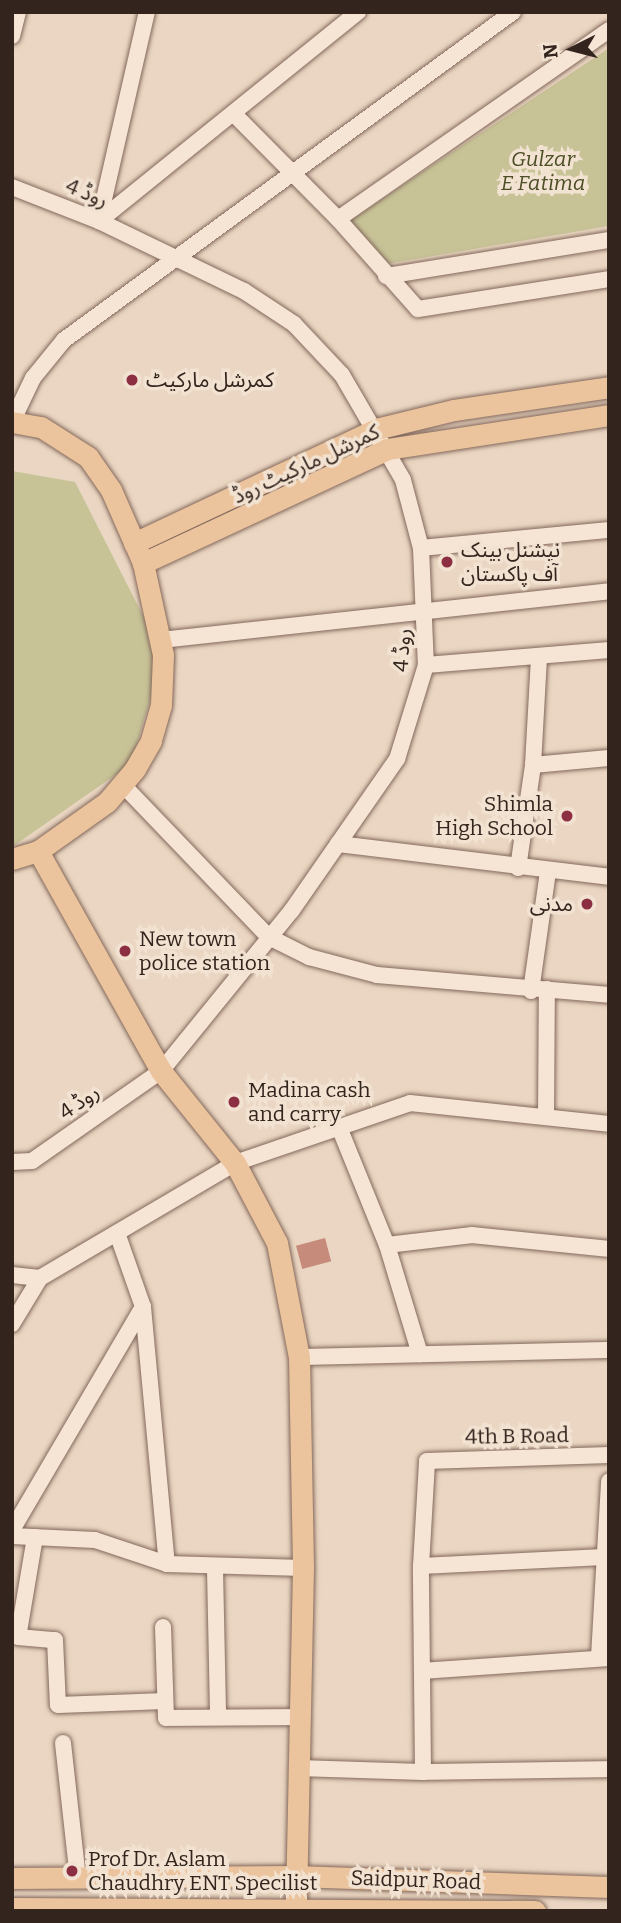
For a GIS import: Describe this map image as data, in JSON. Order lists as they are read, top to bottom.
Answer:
{
  "streets": {
    "main road": ["کمرشل مارکیٹ روڈ", "Saidpur Road"],
    "street": ["روڈ 4", "4th B Road"]
  },
  "crossings": [
    ["روڈ 4", "کمرشل مارکیٹ روڈ"]
  ],
  "parks": ["Gulzar E Fatima"],
  "places": [
    "کمرشل مارکیٹ",
    "نیشنل بینک آف پاکستان",
    "Shimla High School",
    "مدنی",
    "New town police station",
    "Madina cash and carry",
    "Prof Dr. Aslam Chaudhry ENT Specilist"
  ],
  "north": "left"
}
